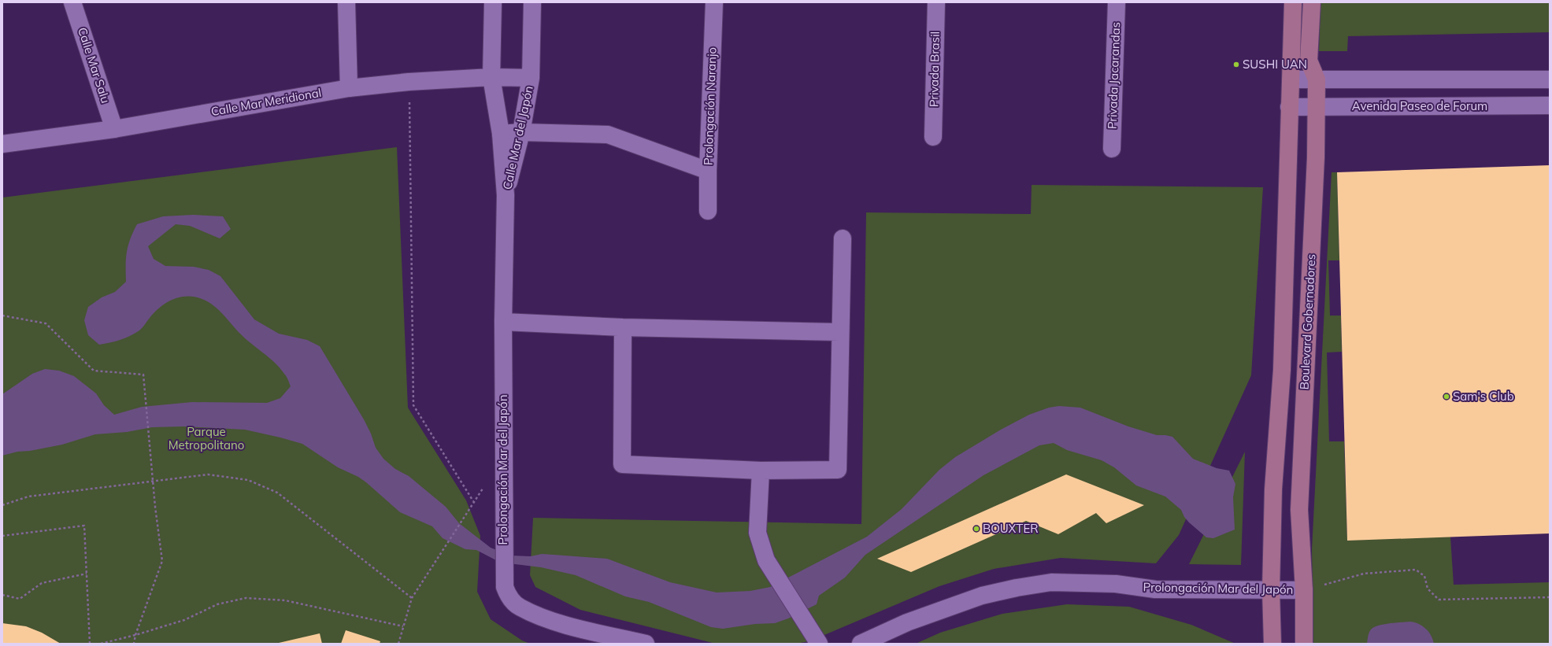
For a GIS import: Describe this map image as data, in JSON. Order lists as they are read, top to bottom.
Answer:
{
  "streets": {
    "main road": ["Boulevard Gobernadores"],
    "street": [
      "Calle Mar Salu",
      "Privada Brasil",
      "Privada Jacarandas",
      "Calle Mar Meridional",
      "Prolongación Naranjo",
      "Avenida Paseo de Forum",
      "Calle Mar del Japón",
      "Prolongación Mar del Japón"
    ]
  },
  "crossings": [
    ["Calle Mar Salu", "Calle Mar Meridional"],
    ["Calle Mar Meridional", "Calle Mar del Japón"],
    ["Avenida Paseo de Forum", "Boulevard Gobernadores"],
    ["Calle Mar del Japón", "Prolongación Mar del Japón"],
    ["Boulevard Gobernadores", "Prolongación Mar del Japón"]
  ],
  "parks": ["Parque Metropolitano"],
  "places": ["SUSHI UAN", "Sam's Club", "BOUXTER"]
}
